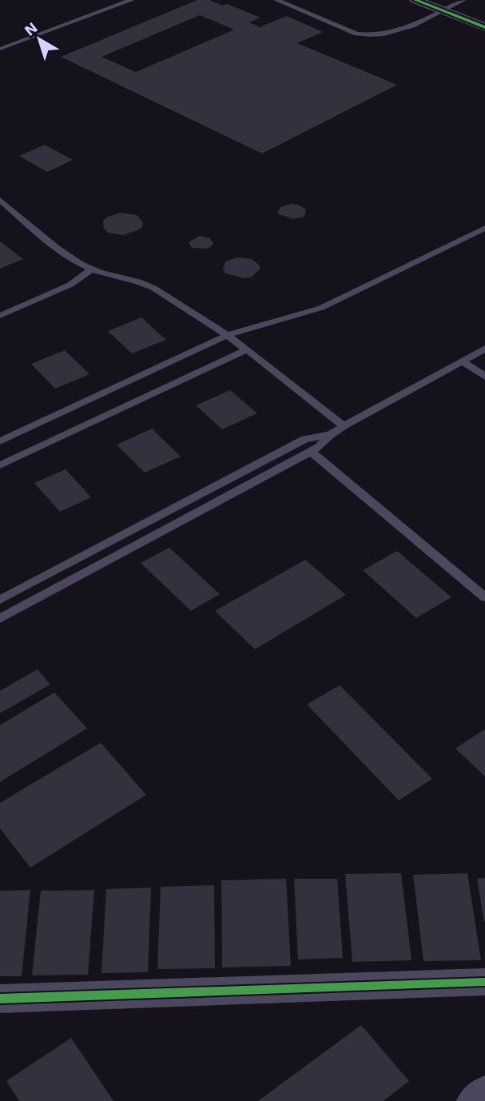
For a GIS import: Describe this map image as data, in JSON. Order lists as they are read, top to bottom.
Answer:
{
  "north": "top left"
}
